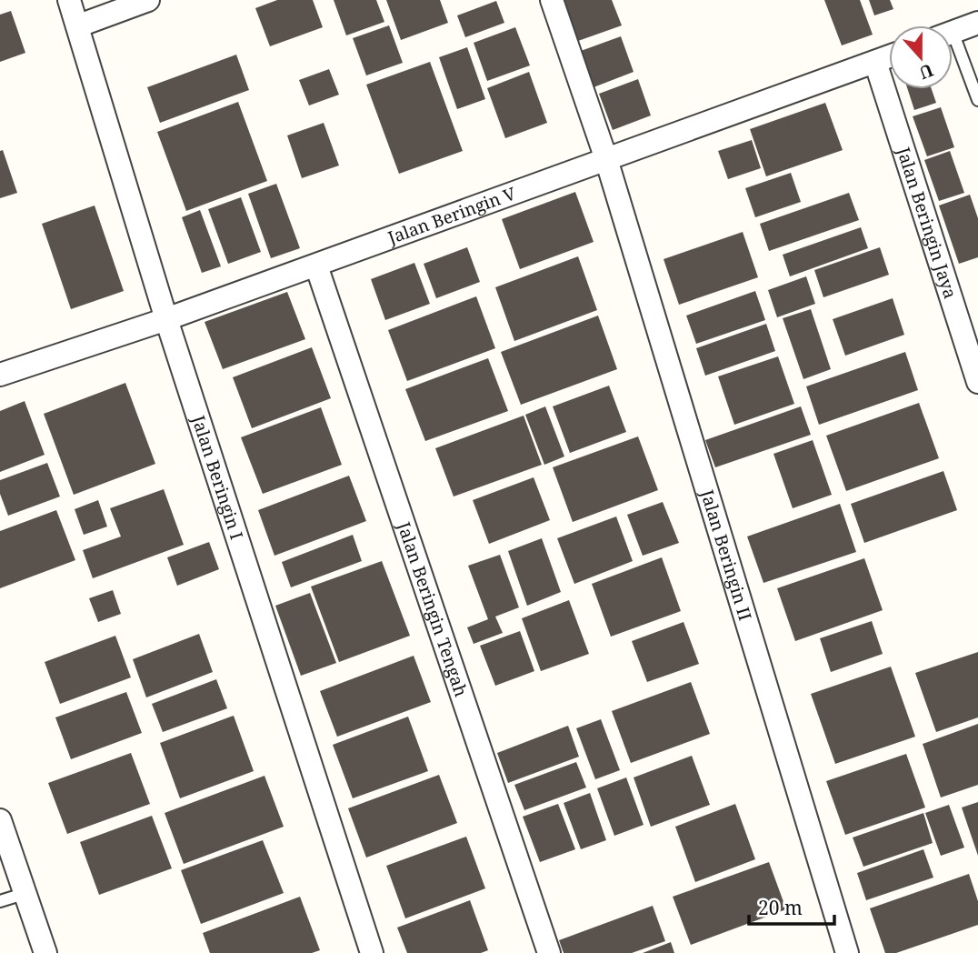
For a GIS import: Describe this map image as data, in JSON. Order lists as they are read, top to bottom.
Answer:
{
  "streets": {
    "street": [
      "Jalan Beringin V",
      "Jalan Beringin Jaya",
      "Jalan Beringin I",
      "Jalan Beringin II",
      "Jalan Beringin Tengah"
    ]
  },
  "crossings": [
    ["Jalan Beringin V", "Jalan Beringin Jaya"],
    ["Jalan Beringin V", "Jalan Beringin I"],
    ["Jalan Beringin V", "Jalan Beringin II"],
    ["Jalan Beringin V", "Jalan Beringin Tengah"]
  ],
  "scale_bar": "20 m",
  "north": "bottom"
}
